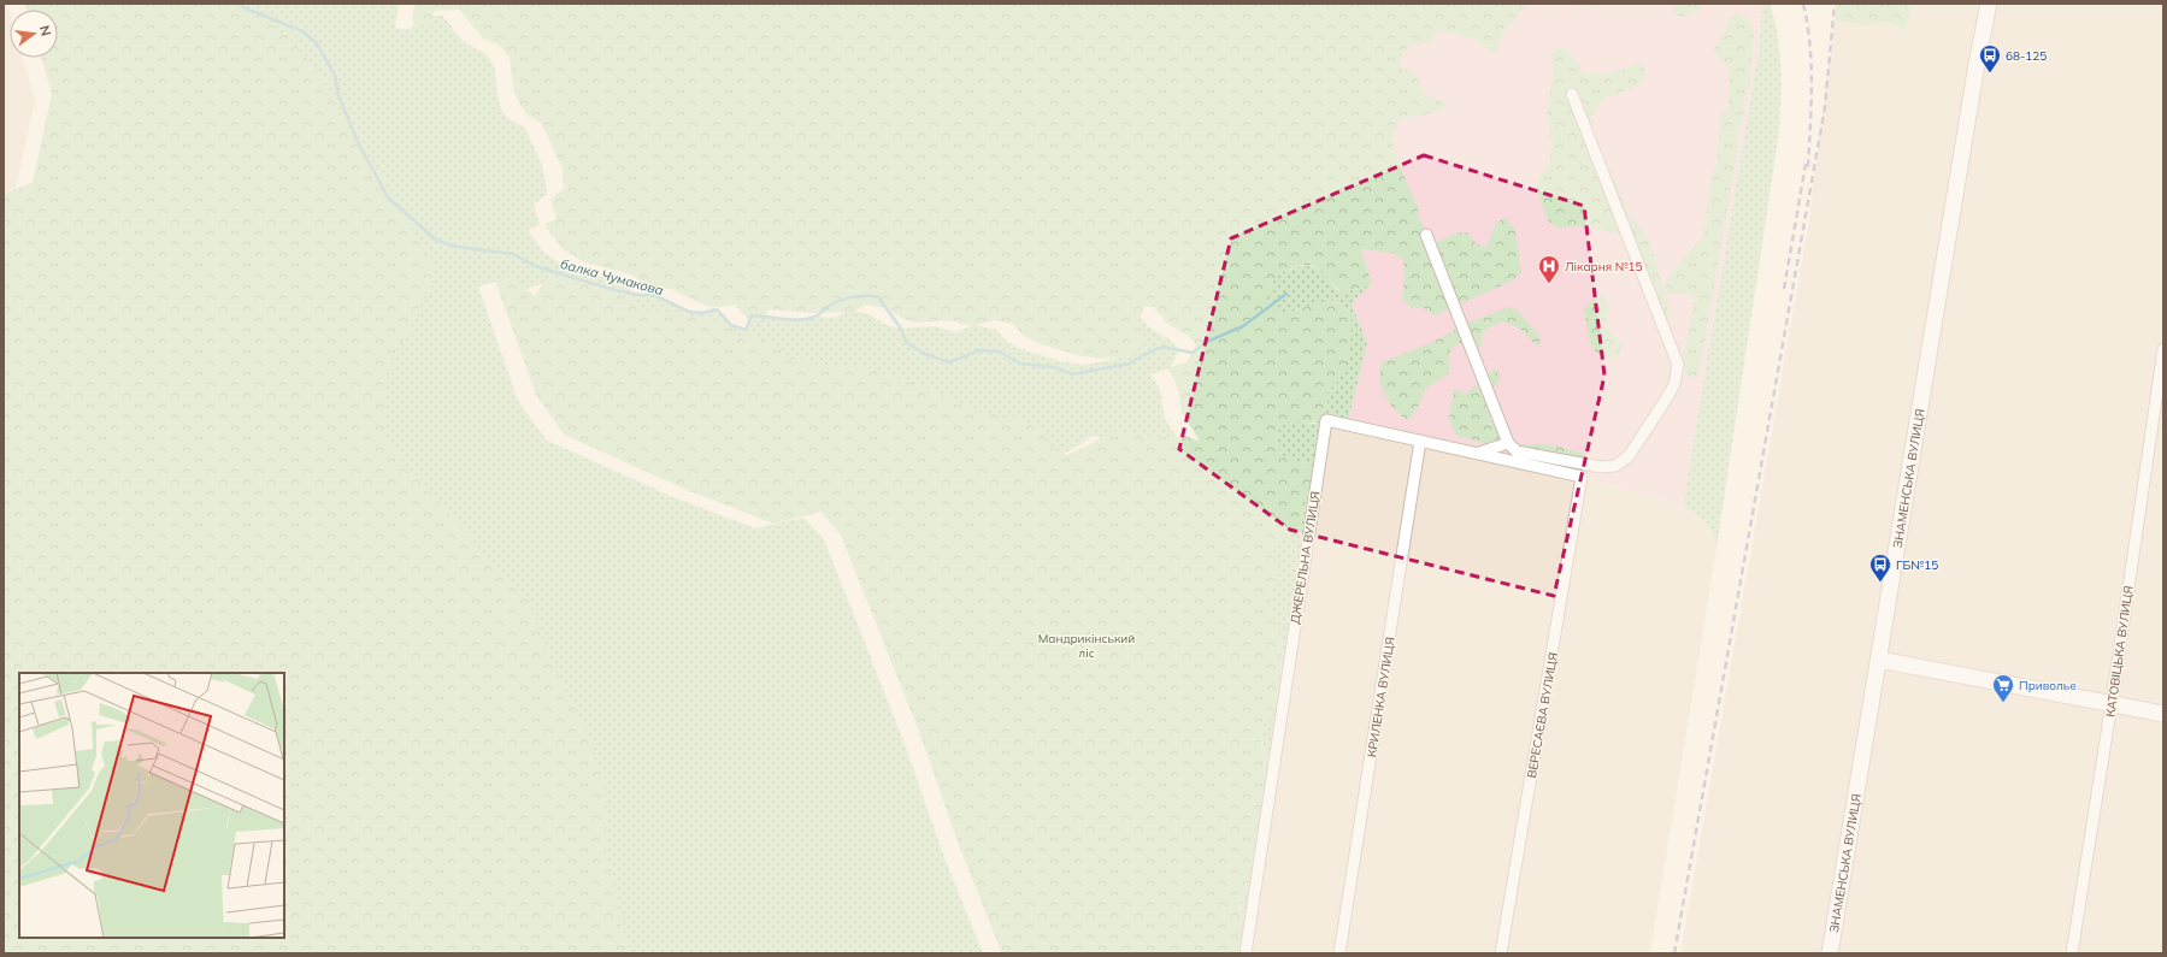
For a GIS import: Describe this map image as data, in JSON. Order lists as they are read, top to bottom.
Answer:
{
  "streets": {
    "main road": ["ЗНАМЕНСЬКА ВУЛИЦЯ"],
    "street": [
      "ДЖЕРЕЛЬНА ВУЛИЦЯ",
      "КАТОВІЦЬКА ВУЛИЦЯ",
      "КРИЛЕНКА ВУЛИЦЯ",
      "ВЕРЕСАЄВА ВУЛИЦЯ"
    ]
  },
  "crossings": [
    ["ДЖЕРЕЛЬНА ВУЛИЦЯ", "КРИЛЕНКА ВУЛИЦЯ"],
    ["ДЖЕРЕЛЬНА ВУЛИЦЯ", "ВЕРЕСАЄВА ВУЛИЦЯ"]
  ],
  "water": ["балка Чумакова"],
  "parks": ["Мандрикінський ліс"],
  "places": {
    "bus stop": ["68-125", "ГБ№15"],
    "hospital": ["Лікарня №15"],
    "supermarket": ["Приволье"]
  },
  "north": "right"
}
